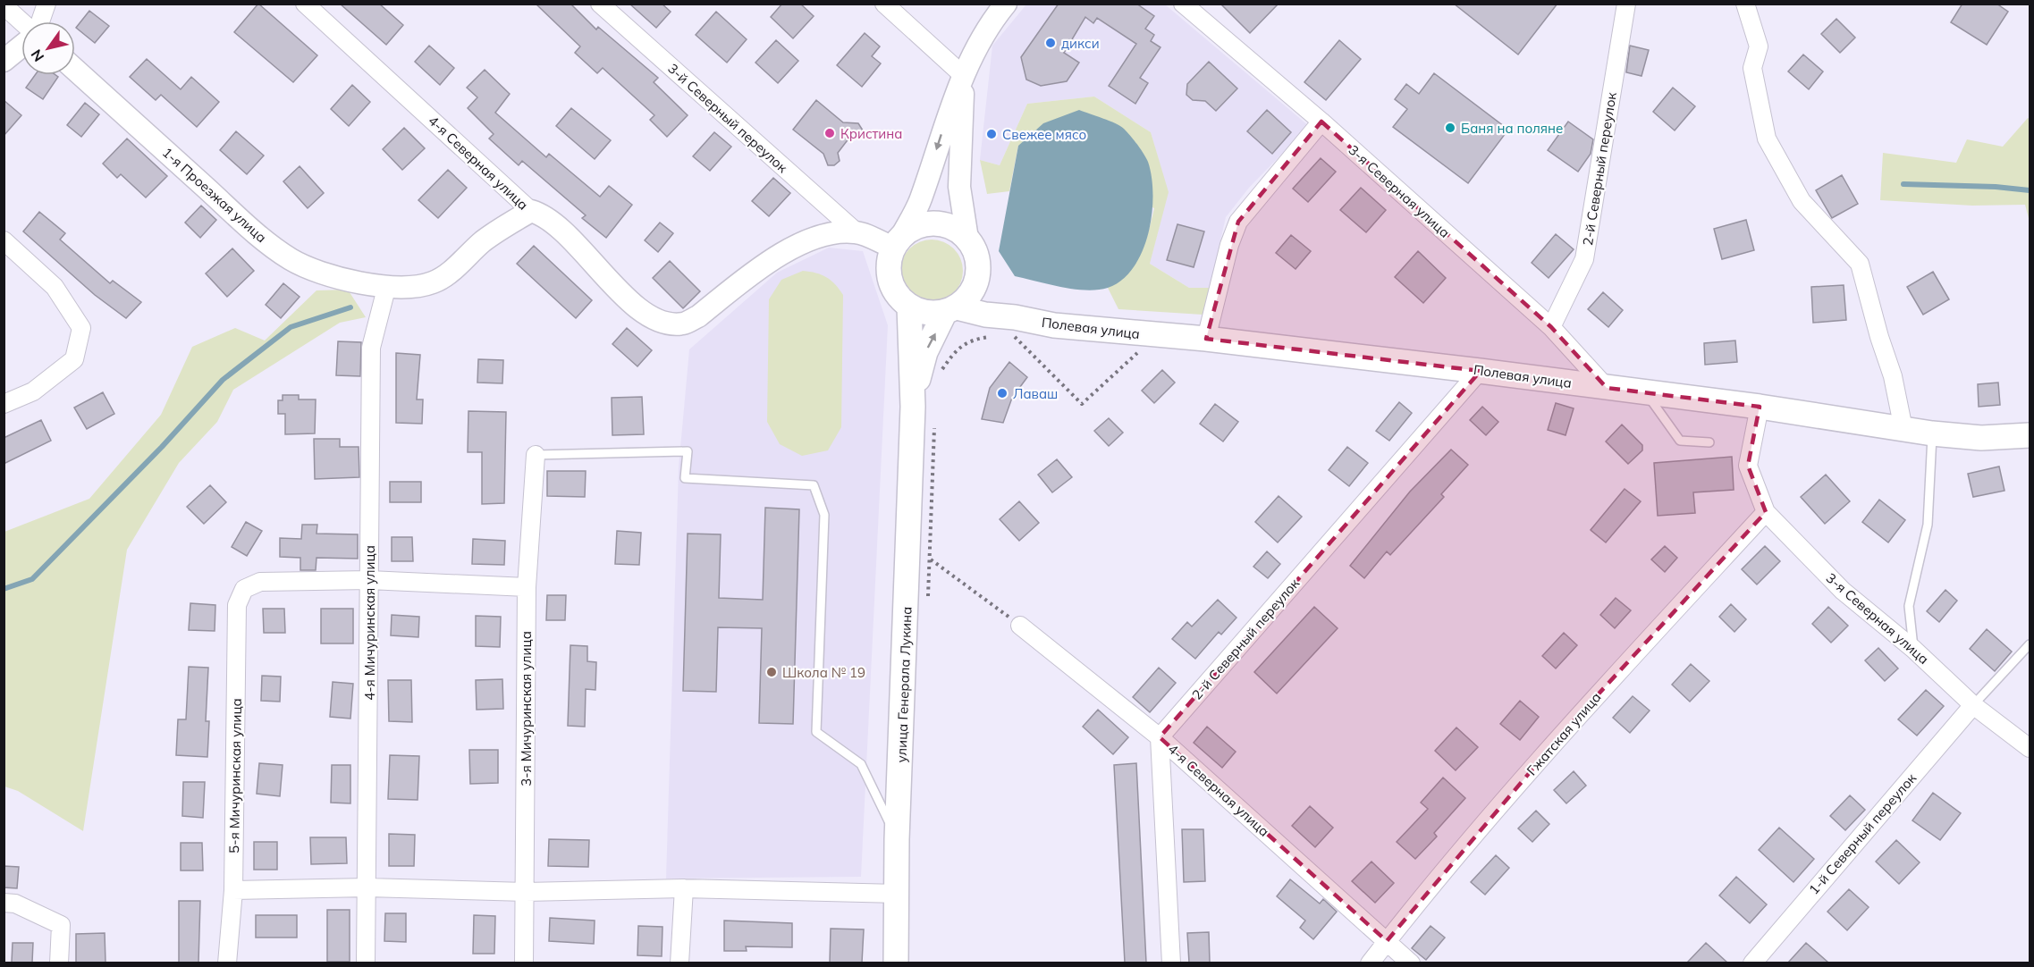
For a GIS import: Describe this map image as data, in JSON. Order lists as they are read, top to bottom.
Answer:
{
  "streets": {
    "main road": ["Полевая улица", "улица Генерала Лукина"],
    "street": [
      "3-й Северный переулок",
      "4-я Северная улица",
      "2-й Северный переулок",
      "3-я Северная улица",
      "1-я Проезжая улица",
      "4-я Мичуринская улица",
      "3-я Мичуринская улица",
      "Гжатская улица",
      "5-я Мичуринская улица",
      "1-й Северный переулок"
    ]
  },
  "crossings": [
    ["3-й Северный переулок", "4-я Северная улица"],
    ["4-я Северная улица", "2-й Северный переулок"],
    ["4-я Северная улица", "1-я Проезжая улица"],
    ["4-я Северная улица", "Гжатская улица"],
    ["2-й Северный переулок", "3-я Северная улица"],
    ["2-й Северный переулок", "Полевая улица"],
    ["3-я Северная улица", "Полевая улица"],
    ["3-я Северная улица", "Гжатская улица"],
    ["3-я Северная улица", "1-й Северный переулок"],
    ["1-я Проезжая улица", "4-я Мичуринская улица"],
    ["Полевая улица", "улица Генерала Лукина"],
    ["4-я Мичуринская улица", "5-я Мичуринская улица"]
  ],
  "places": [
    "дикси",
    "Баня на поляне",
    "Кристина",
    "Свежее мясо",
    "Лаваш",
    "Школа № 19"
  ],
  "north": "bottom left"
}
